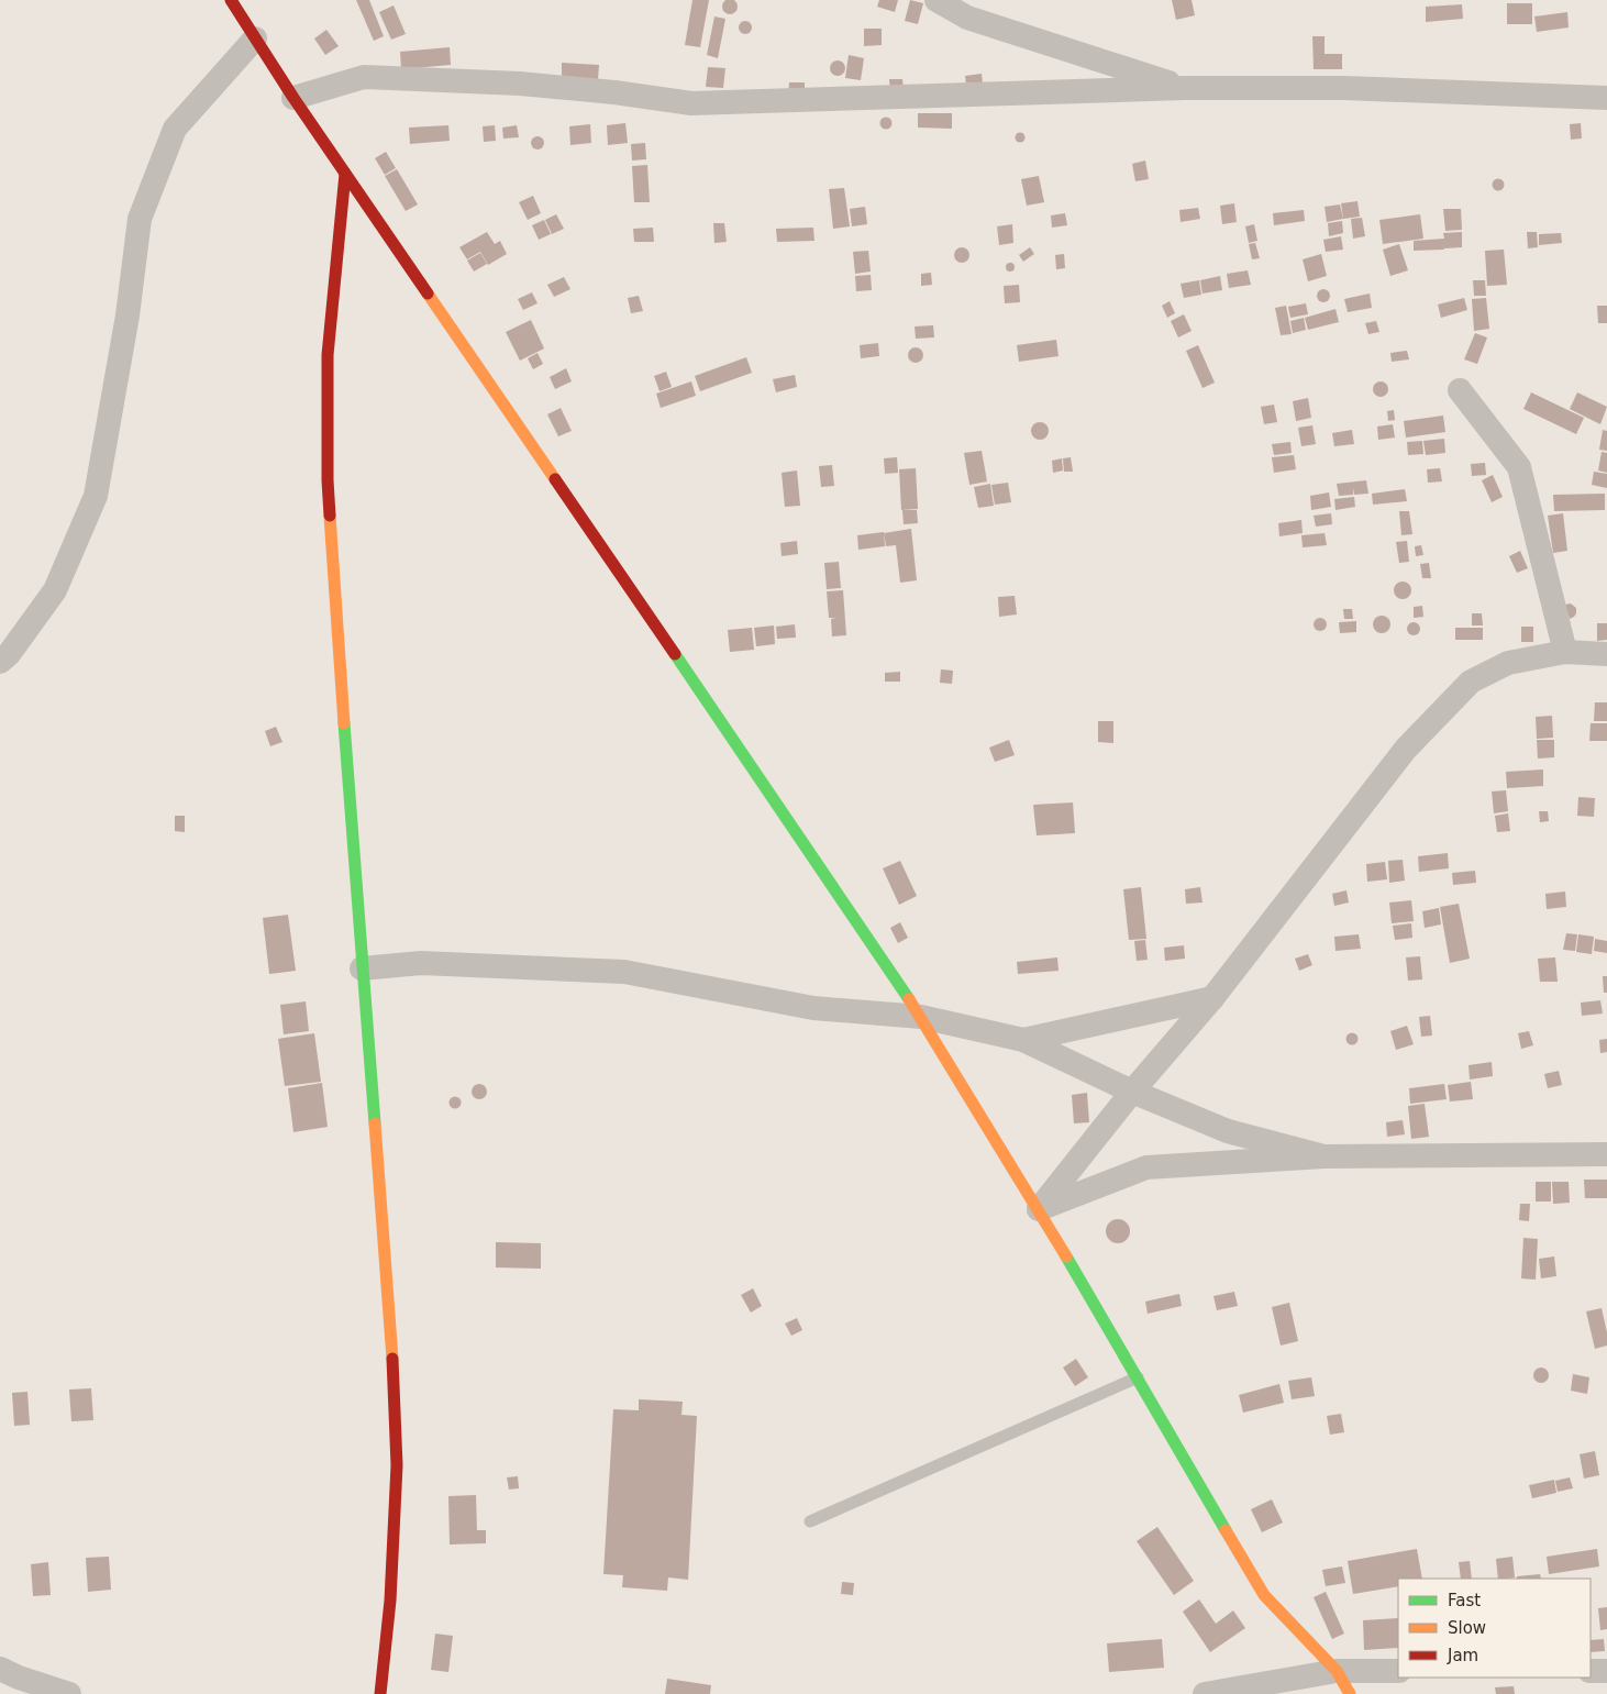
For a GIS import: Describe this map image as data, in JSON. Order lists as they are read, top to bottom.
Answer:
{
  "legend": ["Fast", "Slow", "Jam"]
}
